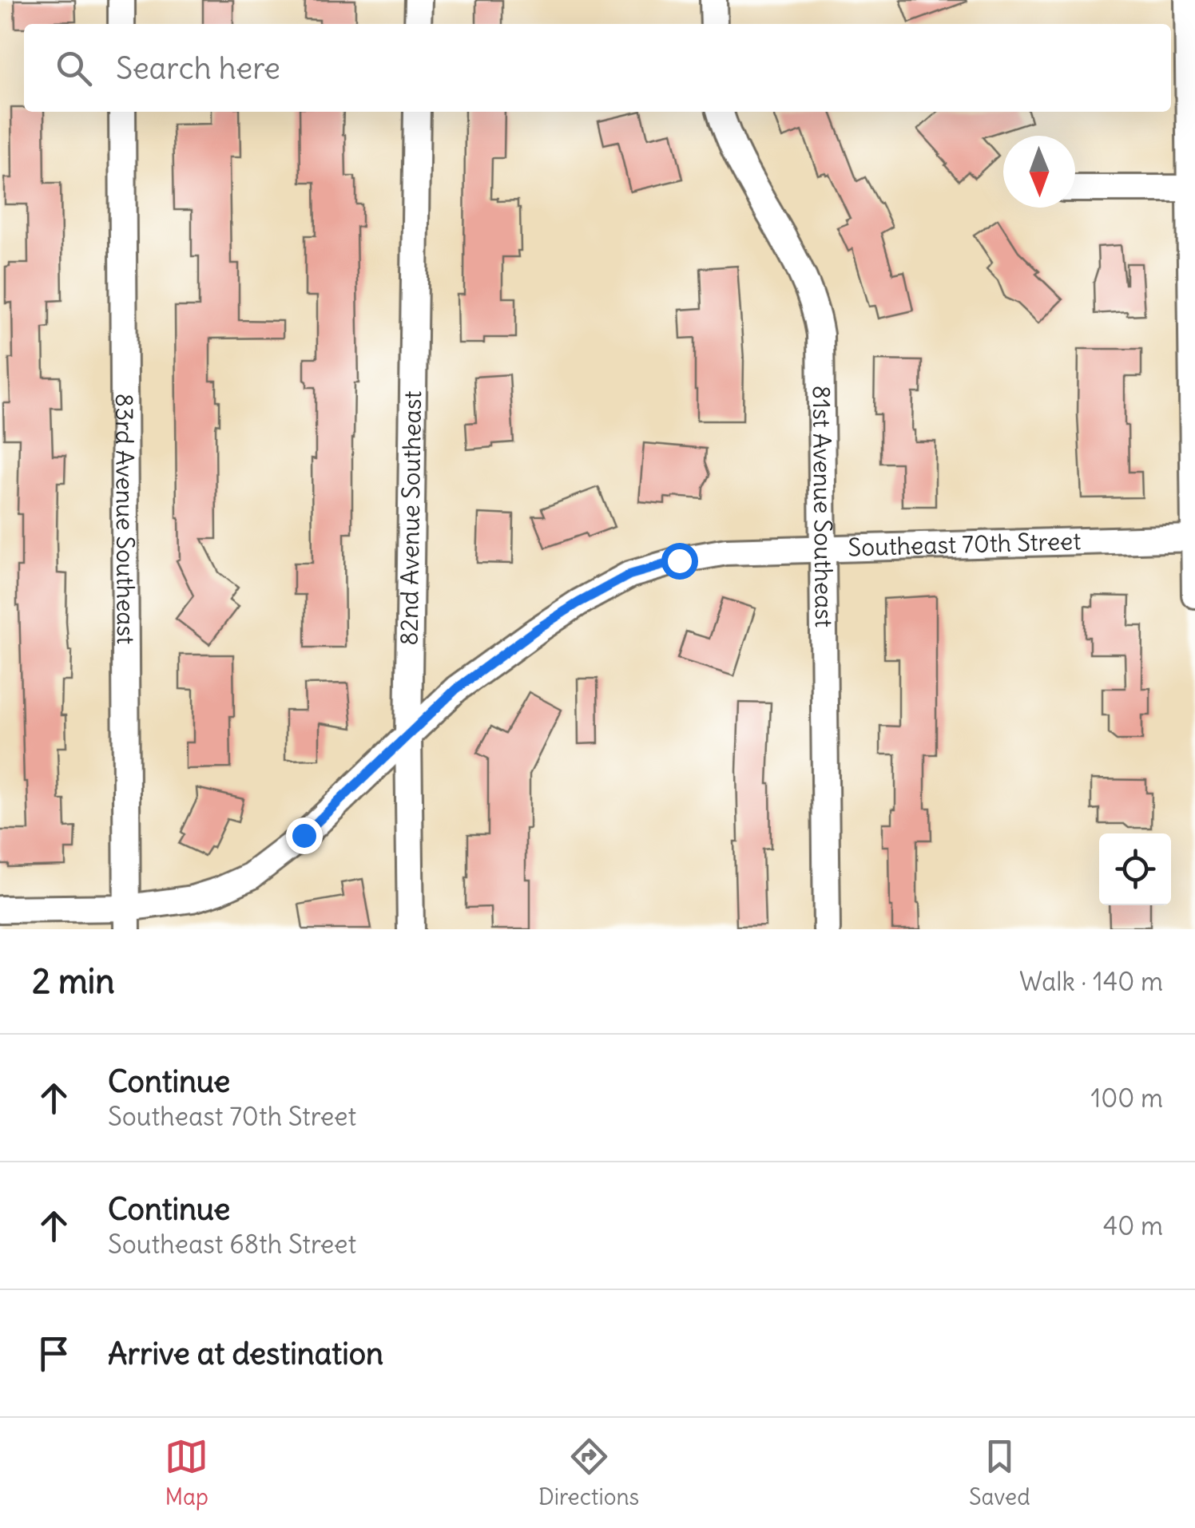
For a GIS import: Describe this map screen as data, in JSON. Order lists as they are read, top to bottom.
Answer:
{
  "streets": {
    "street": [
      "81st Avenue Southeast",
      "82nd Avenue Southeast",
      "83rd Avenue Southeast",
      "Southeast 70th Street"
    ]
  },
  "crossings": [
    ["81st Avenue Southeast", "Southeast 70th Street"],
    ["82nd Avenue Southeast", "Southeast 70th Street"],
    ["83rd Avenue Southeast", "Southeast 70th Street"]
  ],
  "north": "bottom",
  "page": {
    "search": "Search here",
    "heading": ["2 min", "Walk · 140 m"],
    "list": [
      ["Continue", "Southeast 70th Street", "100 m"],
      ["Continue", "Southeast 68th Street", "40 m"],
      "Arrive at destination"
    ],
    "nav": ["Map", "Directions", "Saved"]
  }
}
